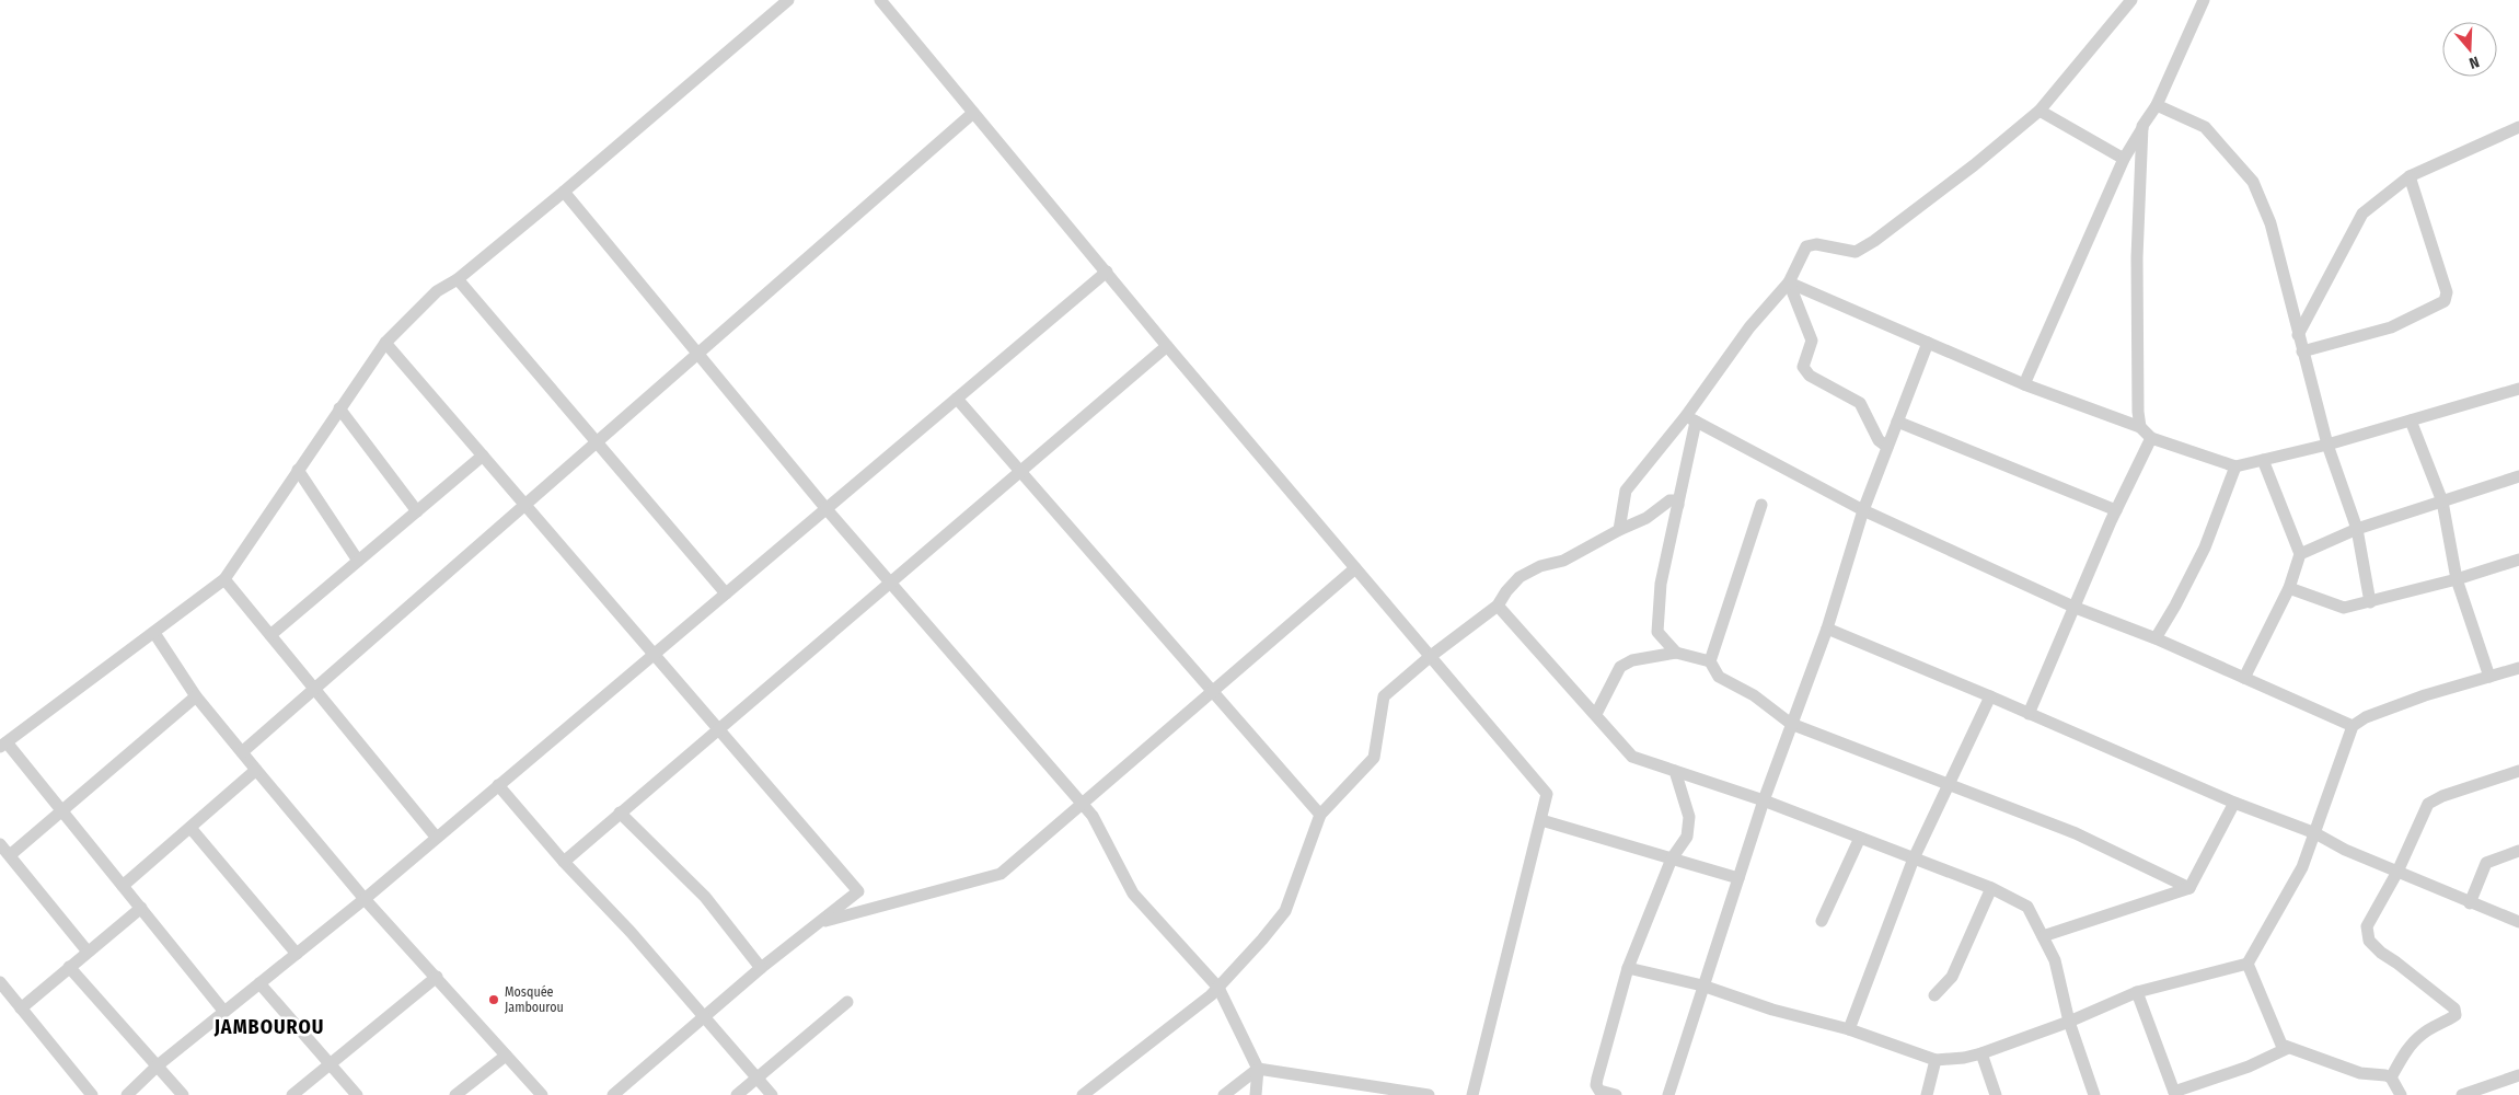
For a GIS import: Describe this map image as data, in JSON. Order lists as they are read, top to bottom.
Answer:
{
  "districts": ["JAMBOUROU"],
  "places": ["Mosquée Jambourou"],
  "north": "bottom"
}
